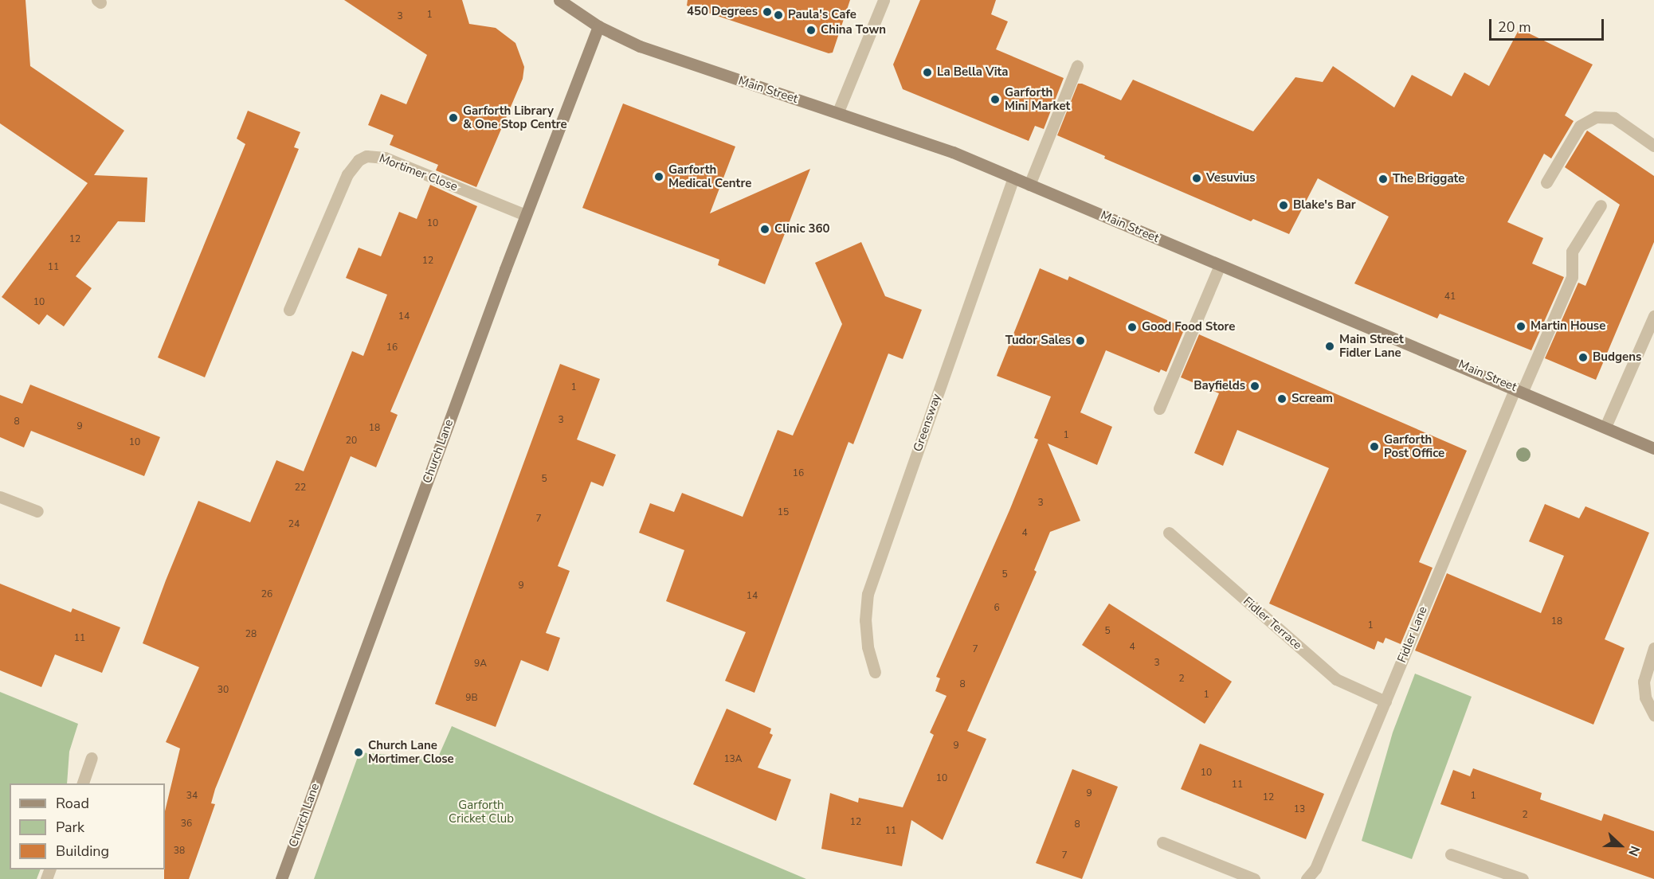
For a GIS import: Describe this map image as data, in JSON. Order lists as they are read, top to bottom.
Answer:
{
  "streets": {
    "main road": ["Main Street", "Church Lane"],
    "street": [
      "Mortimer Close",
      "Greensway",
      "Fidler Terrace",
      "Fidler Lane"
    ]
  },
  "crossings": [
    ["Main Street", "Greensway"],
    ["Main Street", "Church Lane"],
    ["Main Street", "Fidler Lane"],
    ["Mortimer Close", "Church Lane"],
    ["Fidler Terrace", "Fidler Lane"]
  ],
  "parks": ["Garforth Cricket Club"],
  "places": [
    "450 Degrees",
    "Paula's Cafe",
    "China Town",
    "La Bella Vita",
    "Garforth Mini Market",
    "Garforth Library & One Stop Centre",
    "Garforth Medical Centre",
    "Vesuvius",
    "The Briggate",
    "Blake's Bar",
    "Clinic 360",
    "Martin House",
    "Good Food Store",
    "Tudor Sales",
    "Main Street Fidler Lane",
    "Budgens",
    "Bayfields",
    "Scream",
    "Garforth Post Office",
    "Church Lane Mortimer Close"
  ],
  "house_numbers": [
    "1",
    "3",
    "10",
    "12",
    "12",
    "11",
    "41",
    "10",
    "14",
    "16",
    "1",
    "3",
    "8",
    "9",
    "18",
    "1",
    "20",
    "10",
    "16",
    "5",
    "22",
    "3",
    "15",
    "7",
    "24",
    "4",
    "5",
    "9",
    "26",
    "14",
    "6",
    "18",
    "1",
    "5",
    "28",
    "11",
    "4",
    "7",
    "3",
    "9A",
    "2",
    "8",
    "30",
    "1",
    "9B",
    "9",
    "13A",
    "10",
    "10",
    "11",
    "9",
    "34",
    "1",
    "12",
    "13",
    "2",
    "12",
    "36",
    "8",
    "11",
    "38",
    "7"
  ],
  "legend": ["Road", "Park", "Building"],
  "scale_bar": "20 m",
  "north": "right"
}
